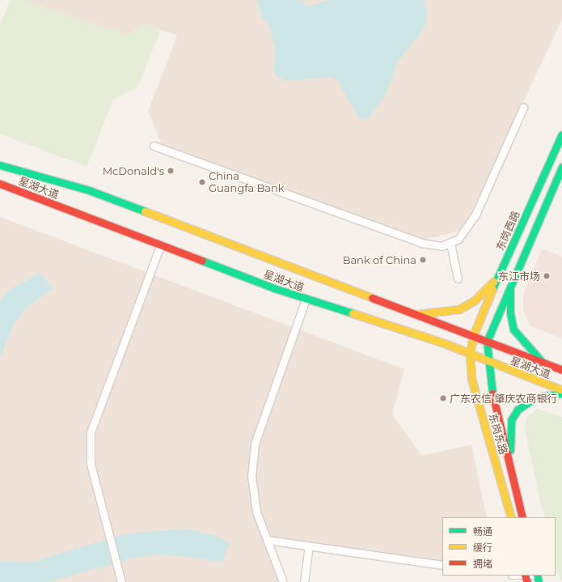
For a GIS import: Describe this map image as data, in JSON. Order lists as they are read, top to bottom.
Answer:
{
  "streets": {
    "main road": ["星湖大道", "东岗西路", "东岗东路"]
  },
  "crossings": [
    ["星湖大道", "东岗西路"],
    ["星湖大道", "东岗东路"],
    ["东岗西路", "东岗东路"]
  ],
  "places": [
    "McDonald's",
    "China Guangfa Bank",
    "Bank of China",
    "东江市场",
    "广东农信 肇庆农商银行"
  ],
  "legend": ["畅通", "缓行", "拥堵"]
}
